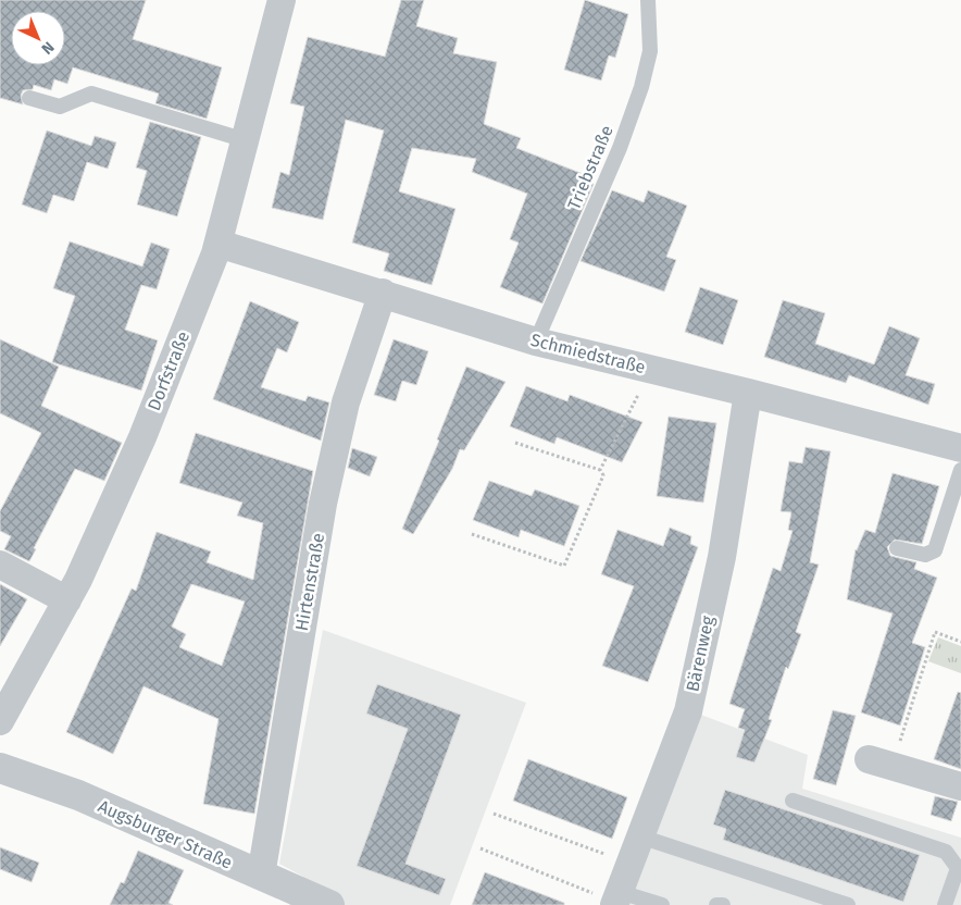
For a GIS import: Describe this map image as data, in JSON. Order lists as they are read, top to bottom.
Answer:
{
  "streets": {
    "street": [
      "Schmiedstraße",
      "Dorfstraße",
      "Hirtenstraße",
      "Bärenweg",
      "Augsburger Straße"
    ],
    "lane": ["Triebstraße"]
  },
  "crossings": [
    ["Triebstraße", "Schmiedstraße"],
    ["Schmiedstraße", "Dorfstraße"],
    ["Schmiedstraße", "Hirtenstraße"],
    ["Schmiedstraße", "Bärenweg"],
    ["Hirtenstraße", "Augsburger Straße"]
  ],
  "north": "bottom right"
}
